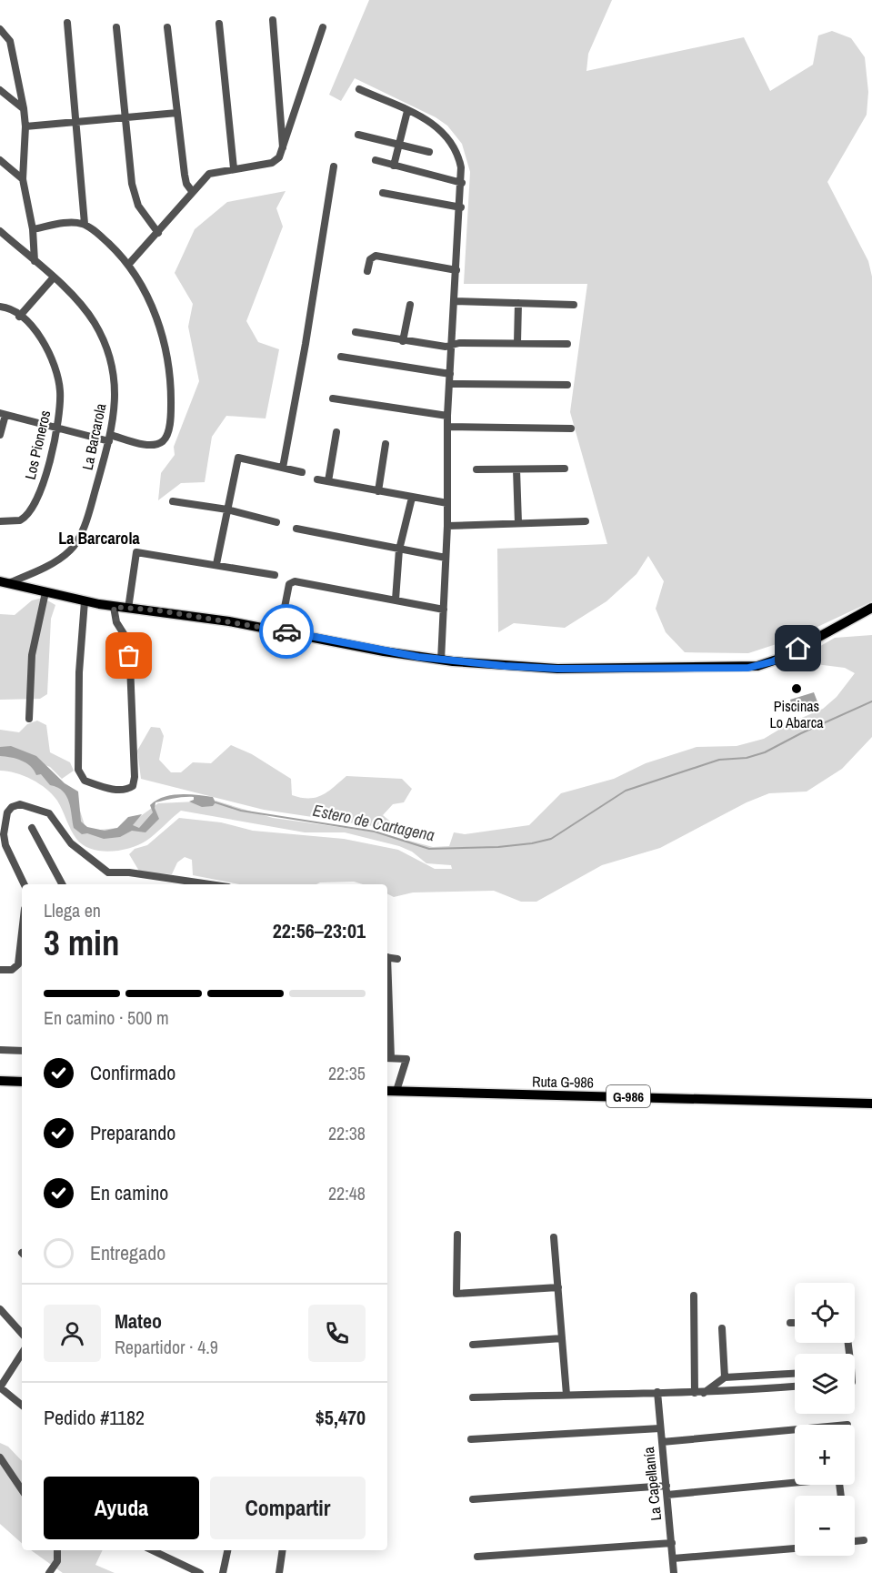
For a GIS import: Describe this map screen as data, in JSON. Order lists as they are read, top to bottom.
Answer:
{
  "streets": {
    "main road": ["Ruta G-986", "G-986"],
    "street": ["La Barcarola", "Los Pioneros", "La Capellanía"]
  },
  "districts": ["La Barcarola"],
  "water": ["Estero de Cartagena"],
  "places": ["Piscinas Lo Abarca"],
  "page": {
    "heading": ["3 min", "Llega en", "22:56–23:01"],
    "panel": [
      "Mateo",
      "Repartidor · 4.9",
      "Pedido #1182",
      "$5,470"
    ],
    "bar": "En camino · 500 m",
    "list": [
      ["Confirmado", "22:35"],
      ["Preparando", "22:38"],
      ["En camino", "22:48"],
      "Entregado"
    ],
    "map_buttons": ["+", "−"],
    "buttons": ["Ayuda", "Compartir"]
  }
}
